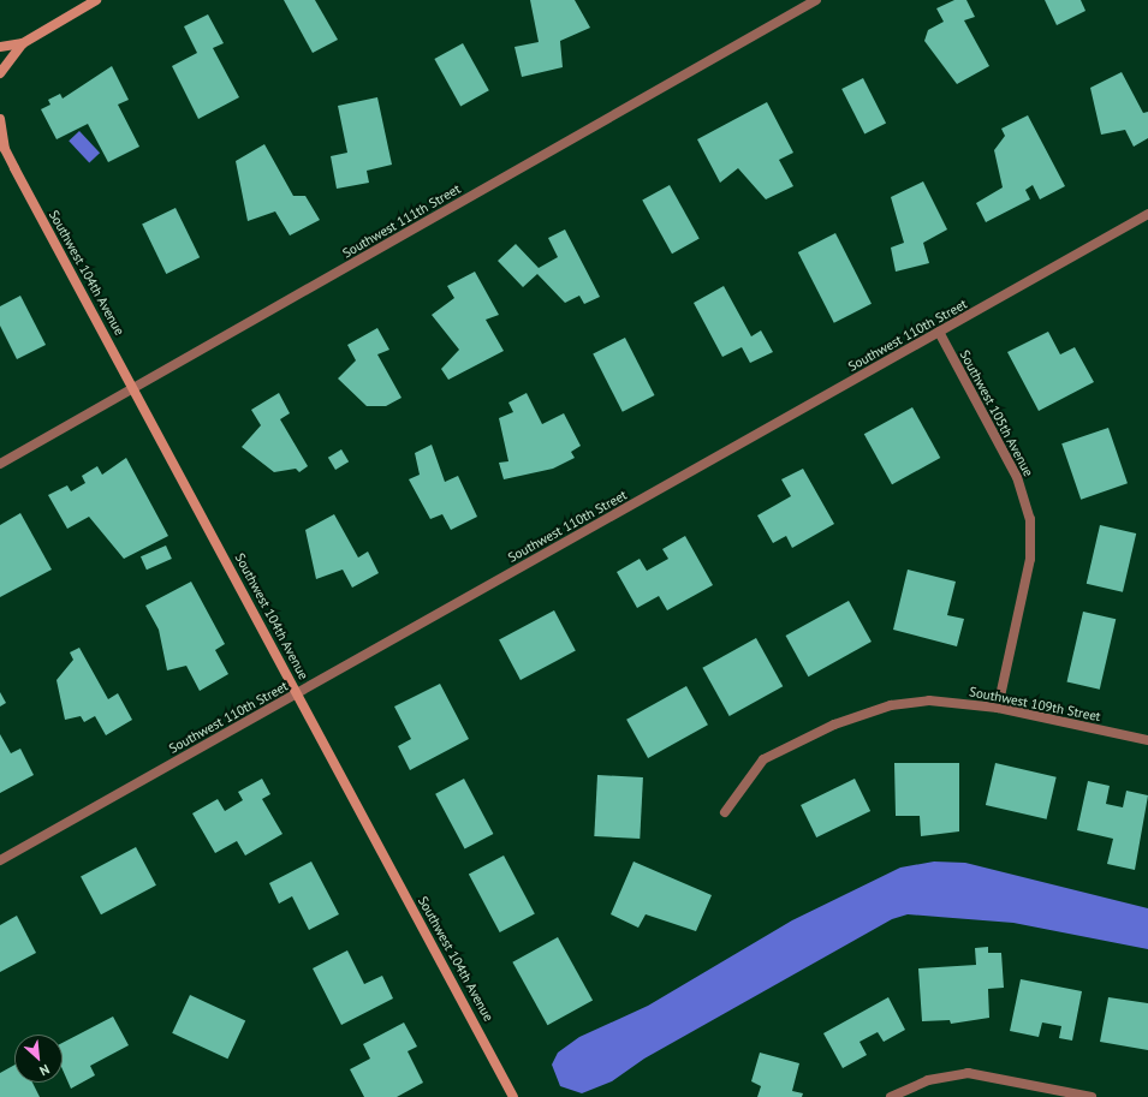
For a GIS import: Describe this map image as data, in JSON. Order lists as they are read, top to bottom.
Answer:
{
  "streets": {
    "street": [
      "Southwest 111th Street",
      "Southwest 104th Avenue",
      "Southwest 110th Street",
      "Southwest 105th Avenue",
      "Southwest 109th Street"
    ]
  },
  "crossings": [
    ["Southwest 111th Street", "Southwest 104th Avenue"],
    ["Southwest 104th Avenue", "Southwest 110th Street"],
    ["Southwest 110th Street", "Southwest 105th Avenue"],
    ["Southwest 105th Avenue", "Southwest 109th Street"]
  ],
  "north": "bottom right"
}
